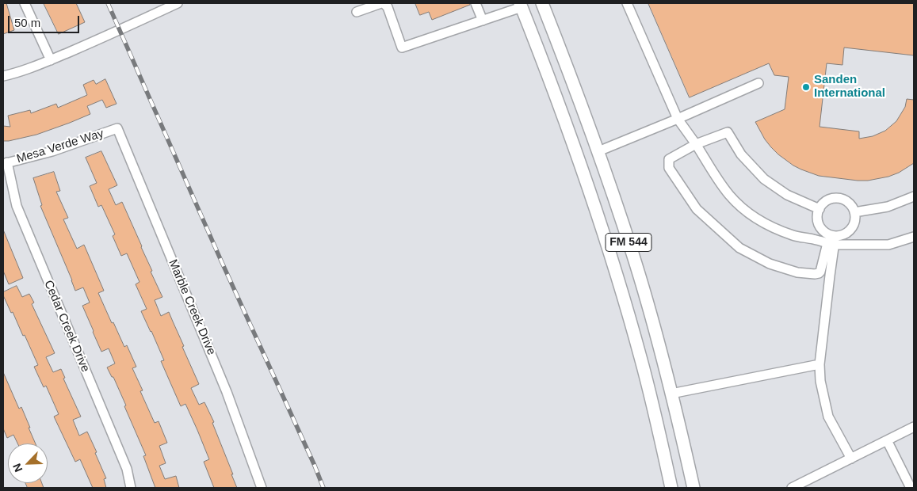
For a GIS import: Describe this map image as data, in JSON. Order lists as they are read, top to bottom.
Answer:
{
  "streets": {
    "main road": ["FM 544"],
    "street": ["Mesa Verde Way", "Marble Creek Drive", "Cedar Creek Drive"]
  },
  "crossings": [
    ["Mesa Verde Way", "Marble Creek Drive"],
    ["Mesa Verde Way", "Cedar Creek Drive"]
  ],
  "places": ["Sanden International"],
  "scale_bar": "50 m",
  "north": "bottom left"
}
